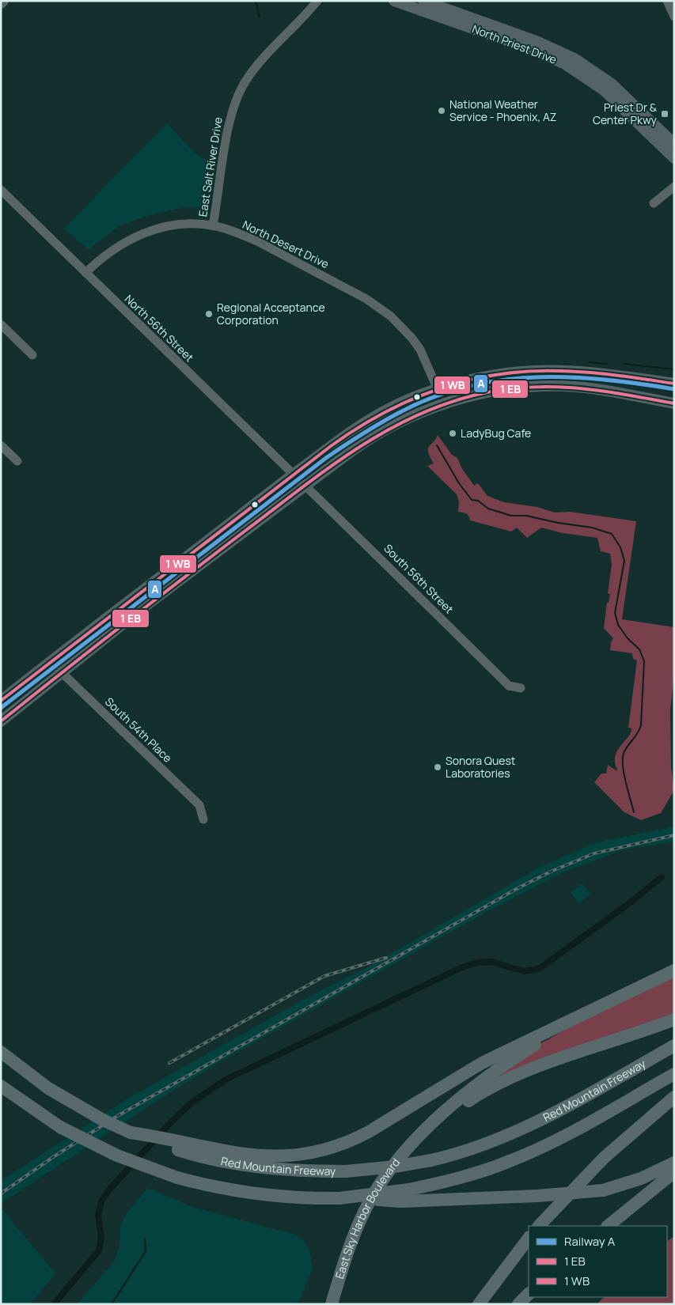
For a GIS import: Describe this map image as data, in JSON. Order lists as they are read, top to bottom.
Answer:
{
  "streets": {
    "highway": ["Red Mountain Freeway", "East Sky Harbor Boulevard"],
    "main road": ["North Priest Drive"],
    "street": [
      "East Salt River Drive",
      "North Desert Drive",
      "North 56th Street",
      "South 56th Street",
      "South 54th Place"
    ]
  },
  "crossings": [
    ["East Salt River Drive", "North Desert Drive"],
    ["North Desert Drive", "North 56th Street"],
    ["North 56th Street", "South 56th Street"]
  ],
  "places": {
    "other": [
      "National Weather Service - Phoenix, AZ",
      "Regional Acceptance Corporation",
      "LadyBug Cafe",
      "Sonora Quest Laboratories"
    ],
    "transit": ["Priest Dr & Center Pkwy"]
  },
  "lines": ["rail line A"],
  "legend": ["Railway A", "1 EB", "1 WB"]
}
